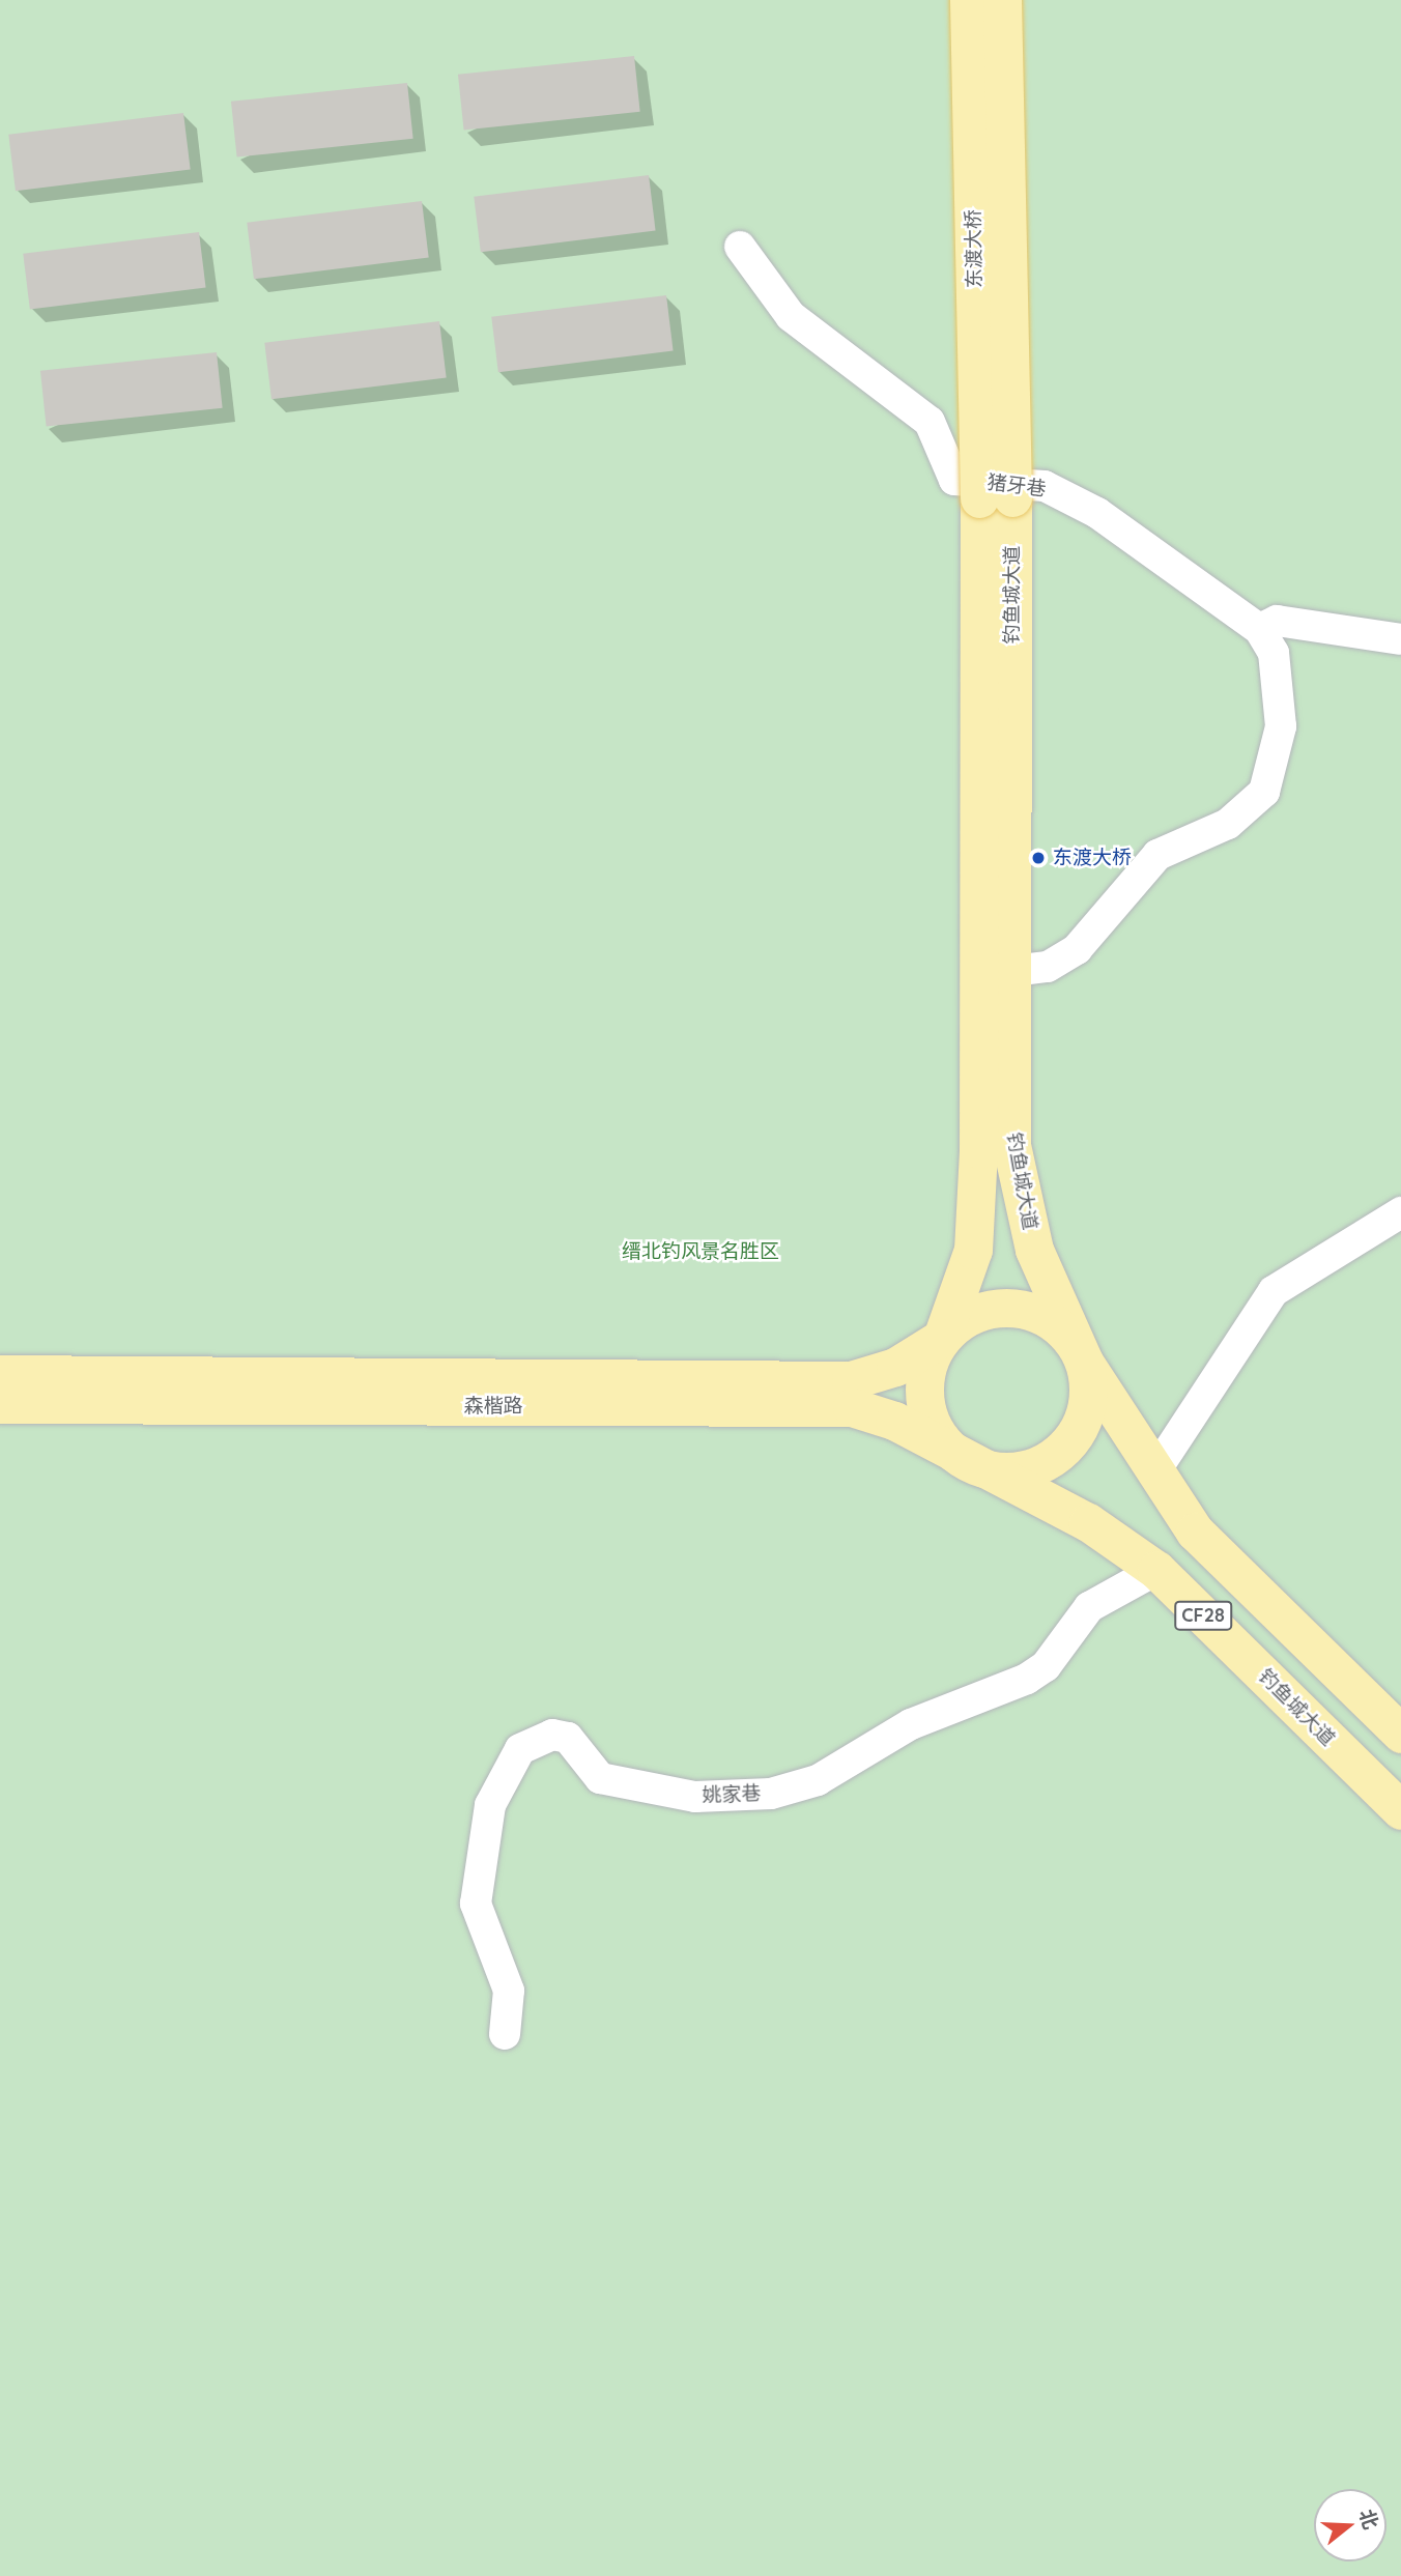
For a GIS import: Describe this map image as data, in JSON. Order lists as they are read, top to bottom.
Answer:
{
  "streets": {
    "main road": [
      "东渡大桥",
      "钓鱼城大道",
      "森楷路",
      "CF28"
    ],
    "street": ["猪牙巷", "姚家巷"]
  },
  "crossings": [
    ["东渡大桥", "钓鱼城大道"],
    ["钓鱼城大道", "森楷路"],
    ["钓鱼城大道", "姚家巷"]
  ],
  "parks": ["缙北钓风景名胜区"],
  "places": ["东渡大桥"],
  "north": "right"
}
